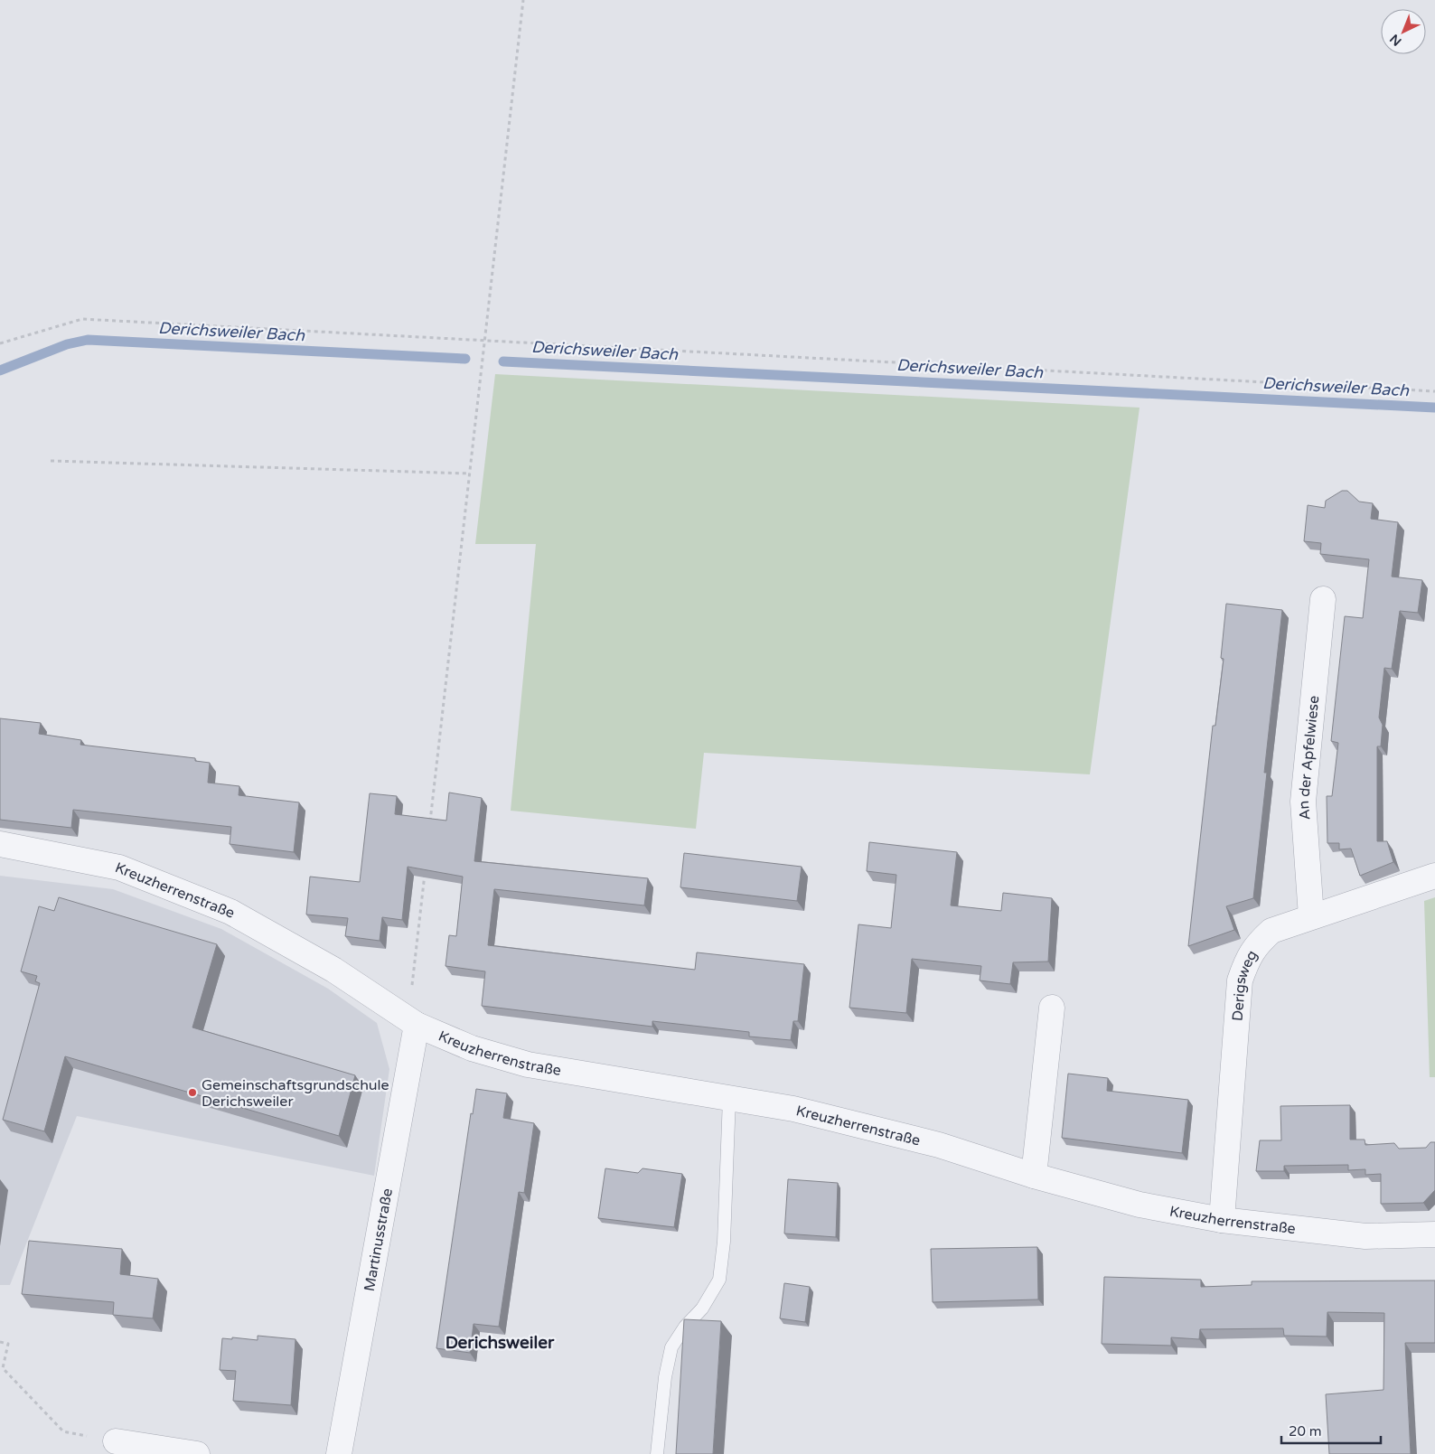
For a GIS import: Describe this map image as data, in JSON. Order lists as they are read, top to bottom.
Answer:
{
  "streets": {
    "street": [
      "An der Apfelwiese",
      "Kreuzherrenstraße",
      "Derigsweg",
      "Martinusstraße"
    ]
  },
  "crossings": [
    ["An der Apfelwiese", "Derigsweg"],
    ["Kreuzherrenstraße", "Derigsweg"],
    ["Kreuzherrenstraße", "Martinusstraße"]
  ],
  "districts": ["Derichsweiler"],
  "water": ["Derichsweiler Bach"],
  "places": ["Gemeinschaftsgrundschule Derichsweiler"],
  "scale_bar": "20 m",
  "north": "bottom left"
}
